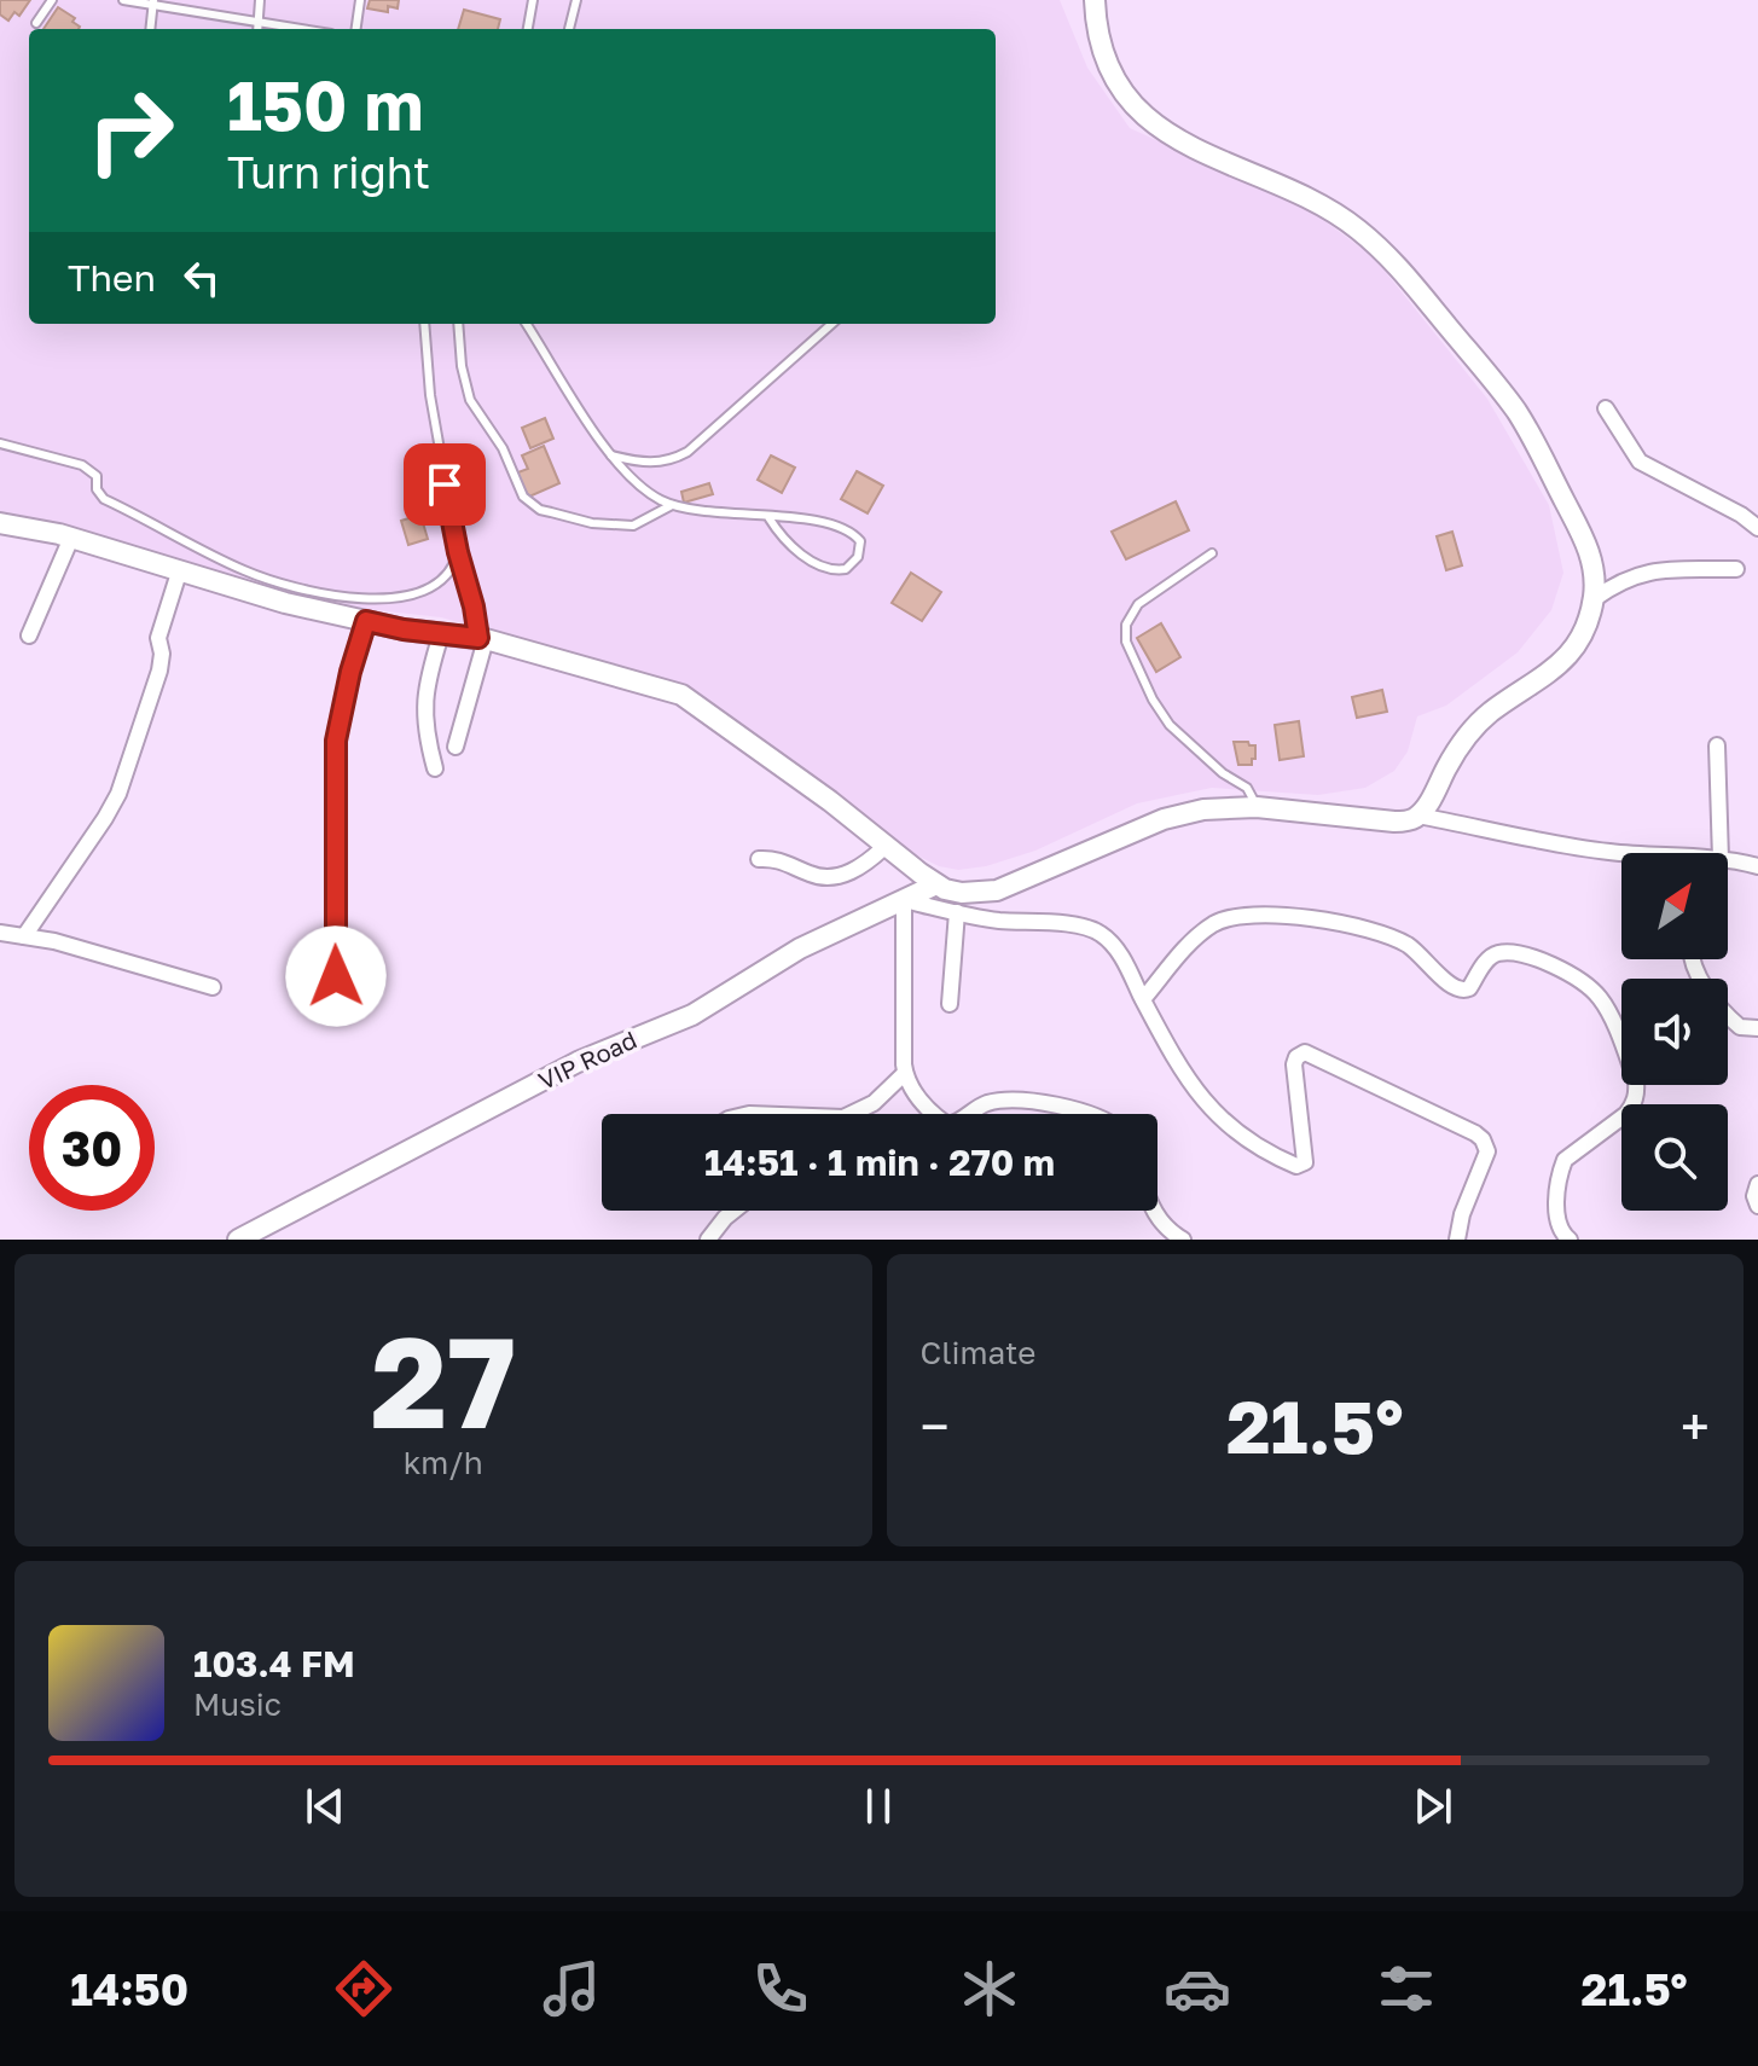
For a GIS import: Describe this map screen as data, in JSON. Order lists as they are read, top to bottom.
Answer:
{
  "streets": {
    "street": ["VIP Road"]
  },
  "north": "top right",
  "page": {
    "turn": ["150 m", "Turn right"],
    "then": "Then",
    "limit": "30",
    "trip": "14:51 · 1 min · 270 m",
    "tile": [
      ["27", "km/h"],
      "Climate"
    ],
    "heat": ["−", "21.5°", "+"],
    "song": ["103.4 FM", "Music"],
    "tabs": ["14:50", "21.5°"]
  }
}
